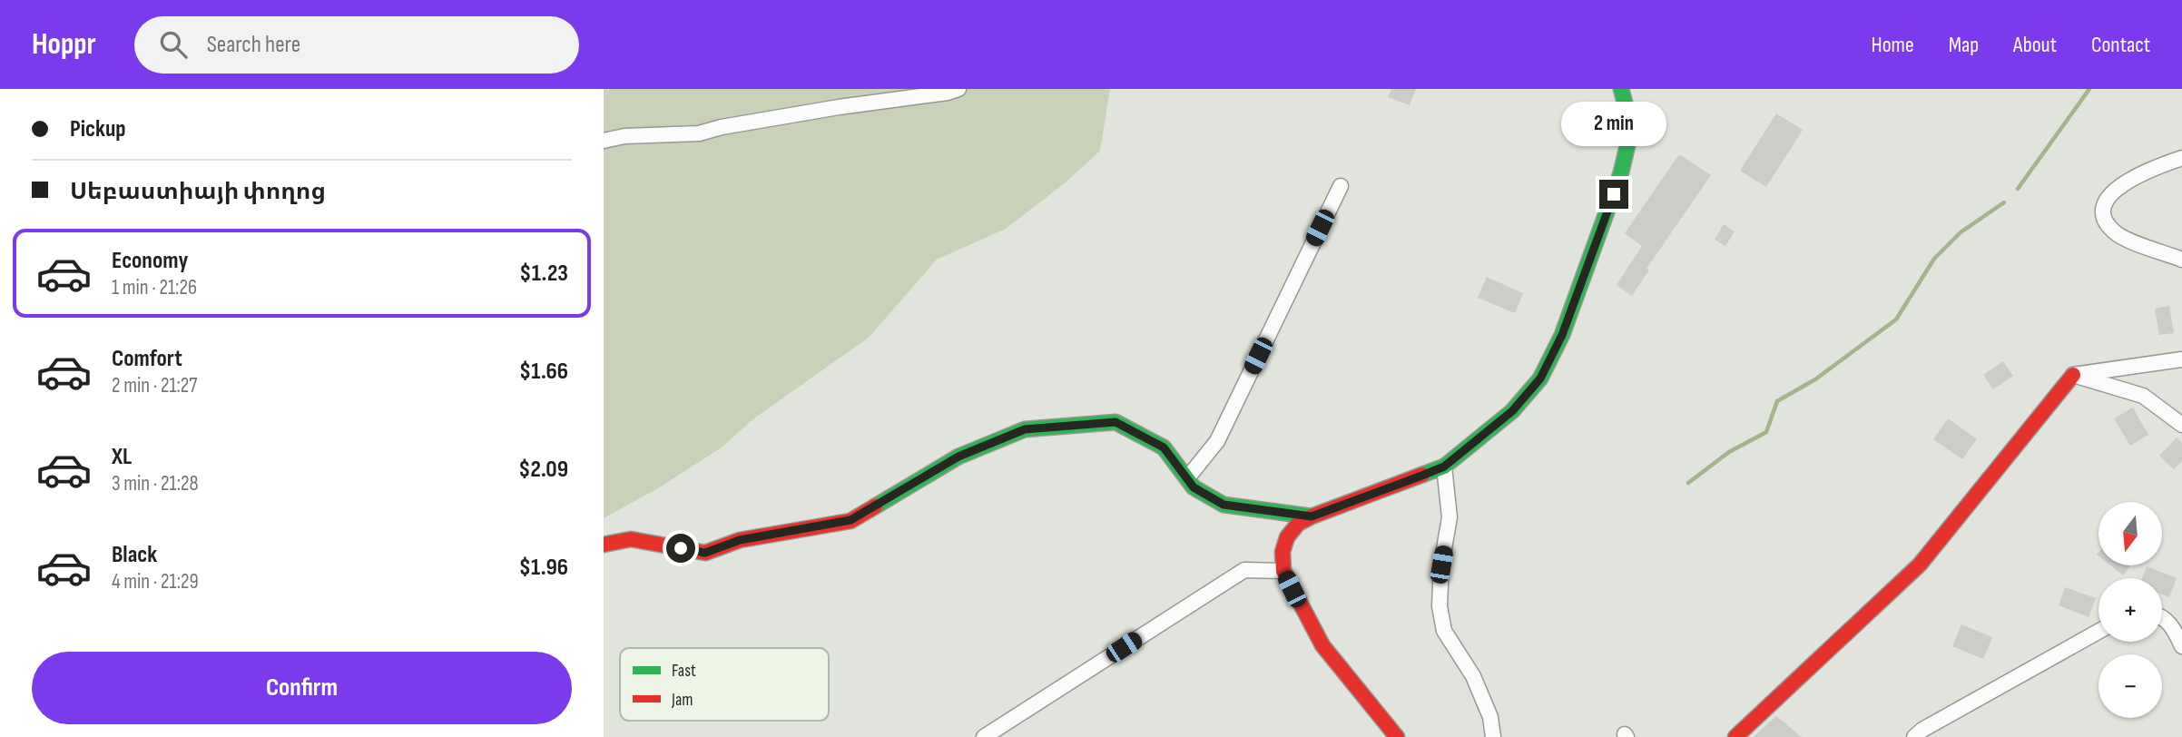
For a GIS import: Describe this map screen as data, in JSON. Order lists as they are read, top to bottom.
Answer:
{
  "legend": ["Fast", "Jam"],
  "north": "bottom",
  "page": {
    "header": "Hoppr",
    "search": "Search here",
    "nav": [
      "Home",
      "Map",
      "About",
      "Contact"
    ],
    "banner": ["Pickup", "Սեբաստիայի փողոց"],
    "bubble": "2 min",
    "list": [
      {
        "name": "Economy",
        "note": "1 min · 21:26",
        "value": "$1.23"
      },
      {
        "name": "Comfort",
        "note": "2 min · 21:27",
        "value": "$1.66"
      },
      {
        "name": "XL",
        "note": "3 min · 21:28",
        "value": "$2.09"
      },
      {
        "name": "Black",
        "note": "4 min · 21:29",
        "value": "$1.96"
      }
    ],
    "map_buttons": ["+", "−"],
    "buttons": "Confirm"
  }
}
